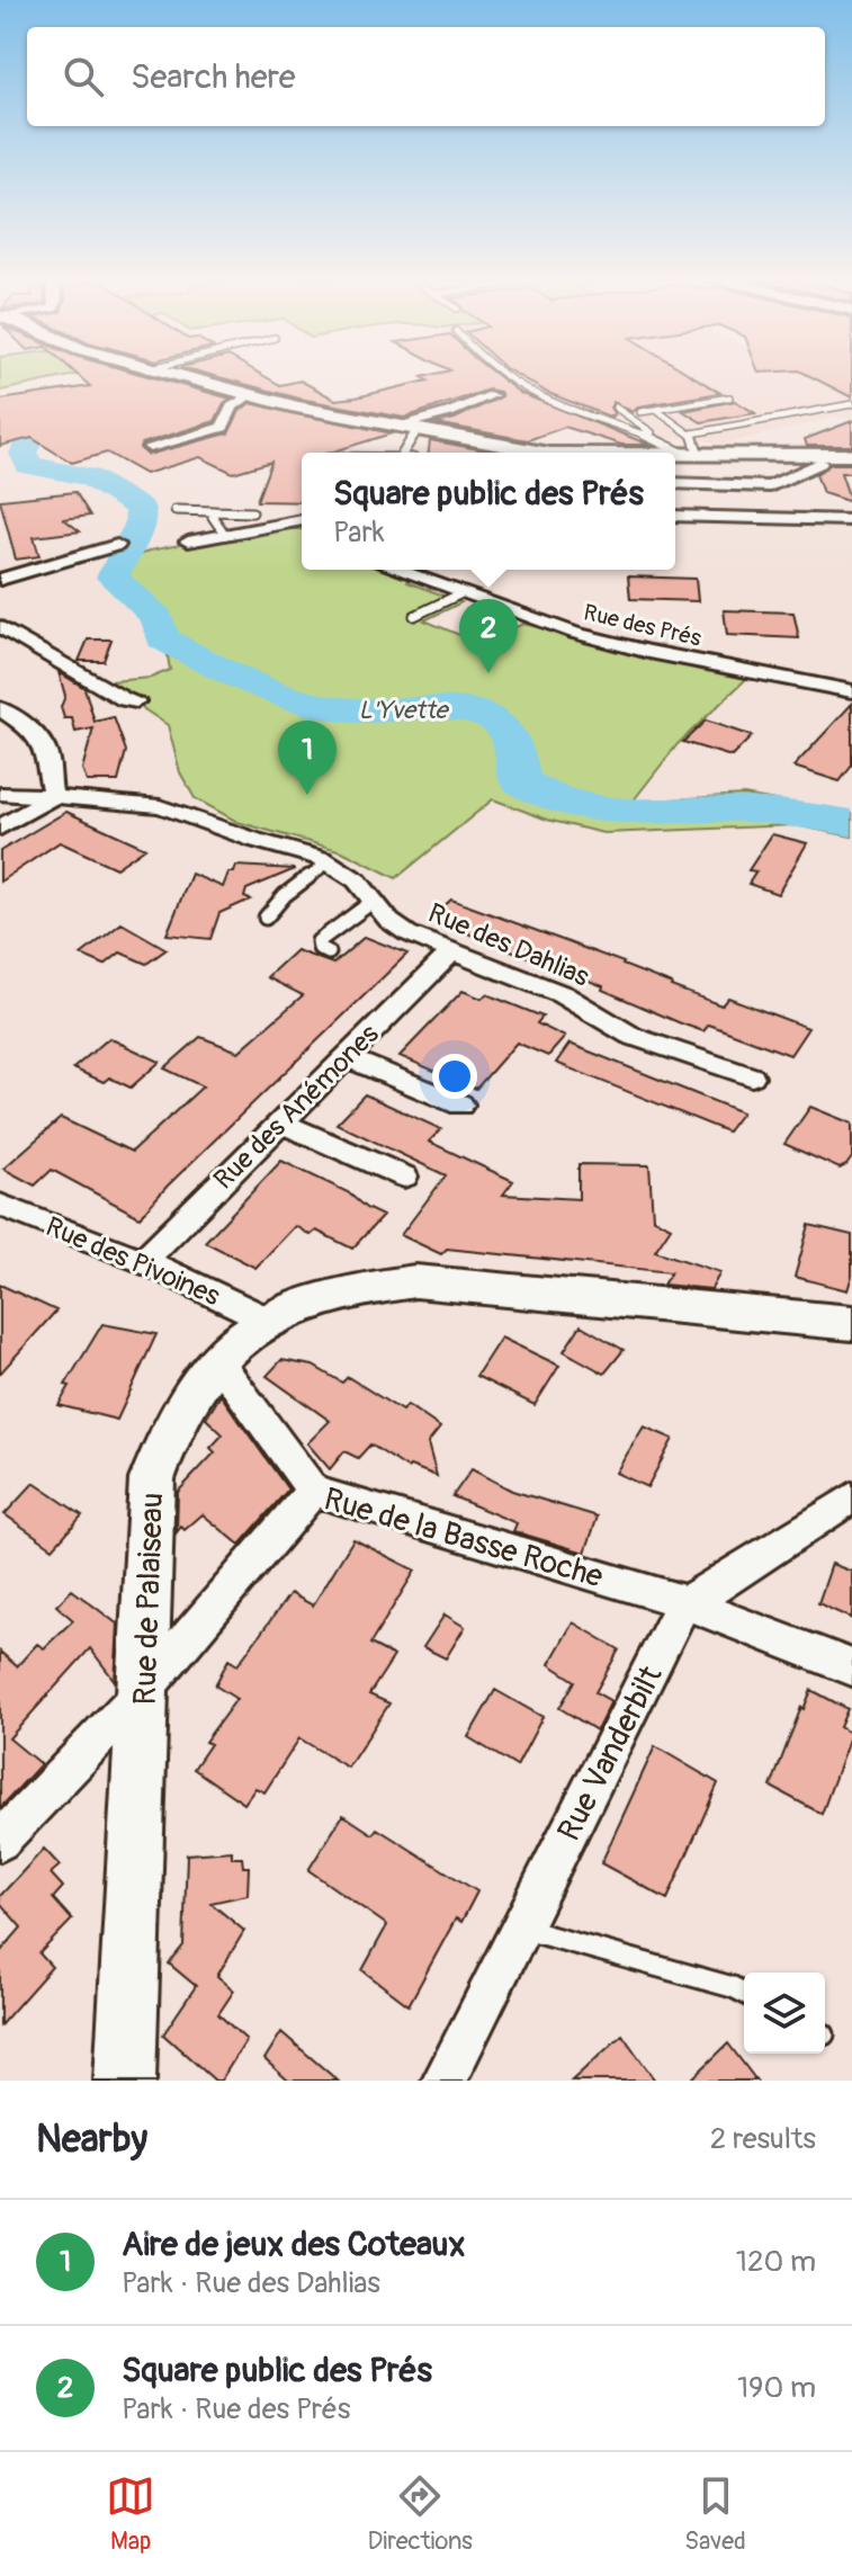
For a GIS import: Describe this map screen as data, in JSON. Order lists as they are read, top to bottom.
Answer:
{
  "streets": {
    "street": [
      "Rue des Prés",
      "Rue des Dahlias",
      "Rue des Anémones",
      "Rue des Pivoines",
      "Rue de la Basse Roche",
      "Rue de Palaiseau",
      "Rue Vanderbilt"
    ]
  },
  "crossings": [
    ["Rue des Dahlias", "Rue des Anémones"],
    ["Rue des Anémones", "Rue des Pivoines"],
    ["Rue des Pivoines", "Rue de Palaiseau"],
    ["Rue de la Basse Roche", "Rue de Palaiseau"],
    ["Rue de la Basse Roche", "Rue Vanderbilt"]
  ],
  "water": ["L'Yvette"],
  "page": {
    "search": "Search here",
    "popup": ["Square public des Prés", "Park"],
    "pins": ["2", "1"],
    "heading": ["Nearby", "2 results"],
    "list": [
      {
        "mark": "1",
        "name": "Aire de jeux des Coteaux",
        "note": "Park · Rue des Dahlias",
        "value": "120 m"
      },
      {
        "mark": "2",
        "name": "Square public des Prés",
        "note": "Park · Rue des Prés",
        "value": "190 m"
      }
    ],
    "nav": ["Map", "Directions", "Saved"]
  }
}
